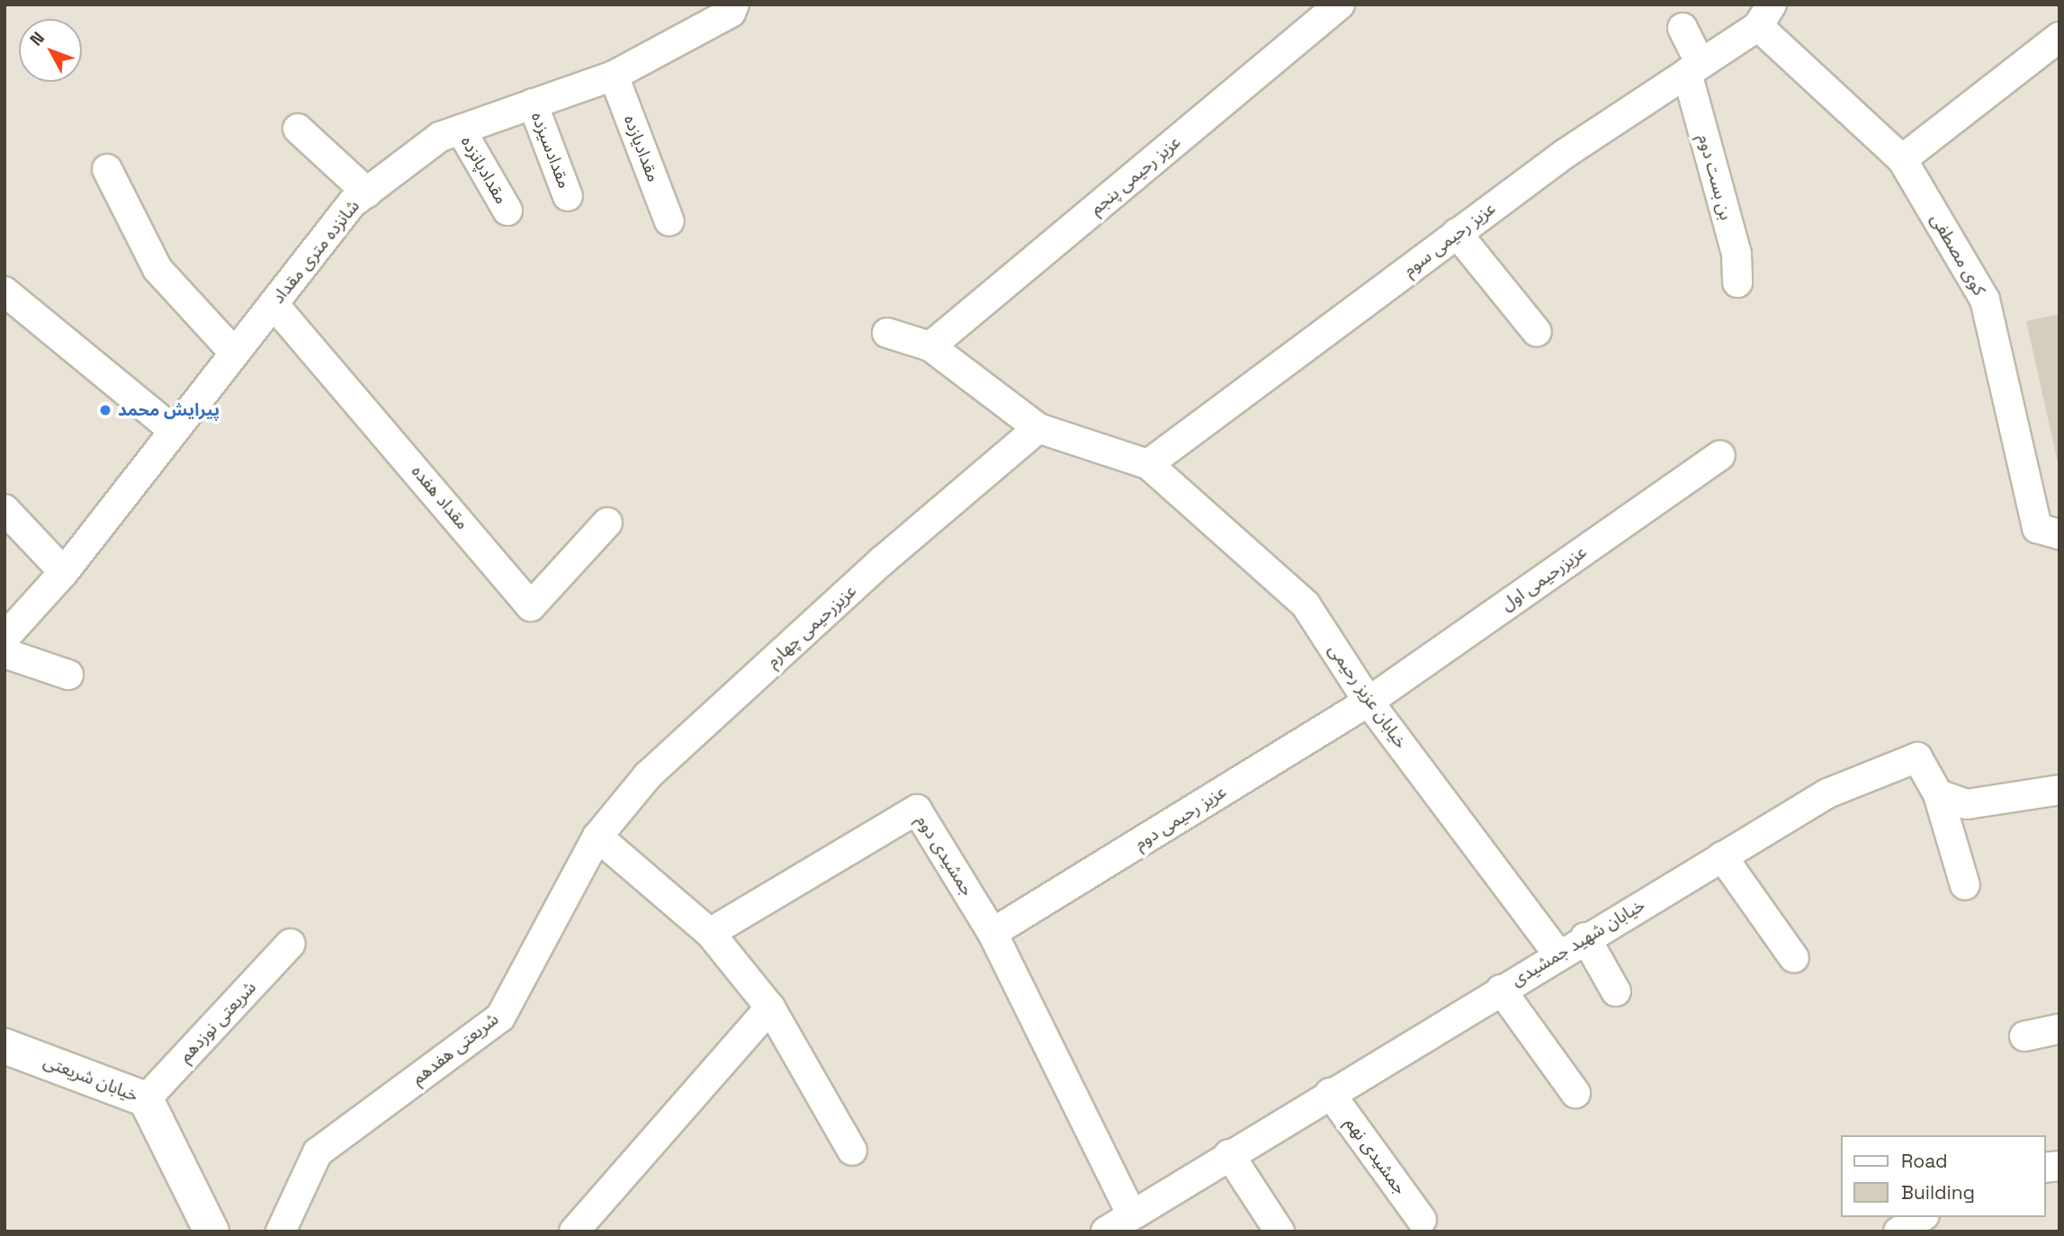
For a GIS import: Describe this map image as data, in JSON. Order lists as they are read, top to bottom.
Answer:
{
  "streets": {
    "street": [
      "مقدادیازده",
      "مقدادسیزده",
      "مقدادپانزده",
      "عزیز رحیمی پنجم",
      "بن بست دوم",
      "عزیز رحیمی سوم",
      "شانزده متری مقداد",
      "کوی مصطفی",
      "مقداد هفده",
      "عزیزرحیمی اول",
      "عزیزرحیمی چهارم",
      "خیابان عزیز رحیمی",
      "عزیز رحیمی دوم",
      "جمشیدی دوم",
      "خیابان شهید جمشیدی",
      "شریعتی نوزدهم",
      "شریعتی هفدهم",
      "خیابان شریعتی",
      "جمشیدی نهم"
    ]
  },
  "crossings": [
    ["مقدادیازده", "شانزده متری مقداد"],
    ["مقدادسیزده", "شانزده متری مقداد"],
    ["مقدادپانزده", "شانزده متری مقداد"],
    ["بن بست دوم", "عزیز رحیمی سوم"],
    ["عزیز رحیمی سوم", "خیابان عزیز رحیمی"],
    ["شانزده متری مقداد", "مقداد هفده"],
    ["عزیزرحیمی اول", "خیابان عزیز رحیمی"],
    ["عزیزرحیمی اول", "عزیز رحیمی دوم"],
    ["عزیزرحیمی چهارم", "شریعتی هفدهم"],
    ["خیابان عزیز رحیمی", "عزیز رحیمی دوم"],
    ["خیابان عزیز رحیمی", "خیابان شهید جمشیدی"],
    ["عزیز رحیمی دوم", "جمشیدی دوم"],
    ["جمشیدی دوم", "خیابان شهید جمشیدی"],
    ["خیابان شهید جمشیدی", "جمشیدی نهم"],
    ["شریعتی نوزدهم", "خیابان شریعتی"]
  ],
  "places": ["پیرایش محمد"],
  "legend": ["Road", "Building"],
  "north": "top left"
}
